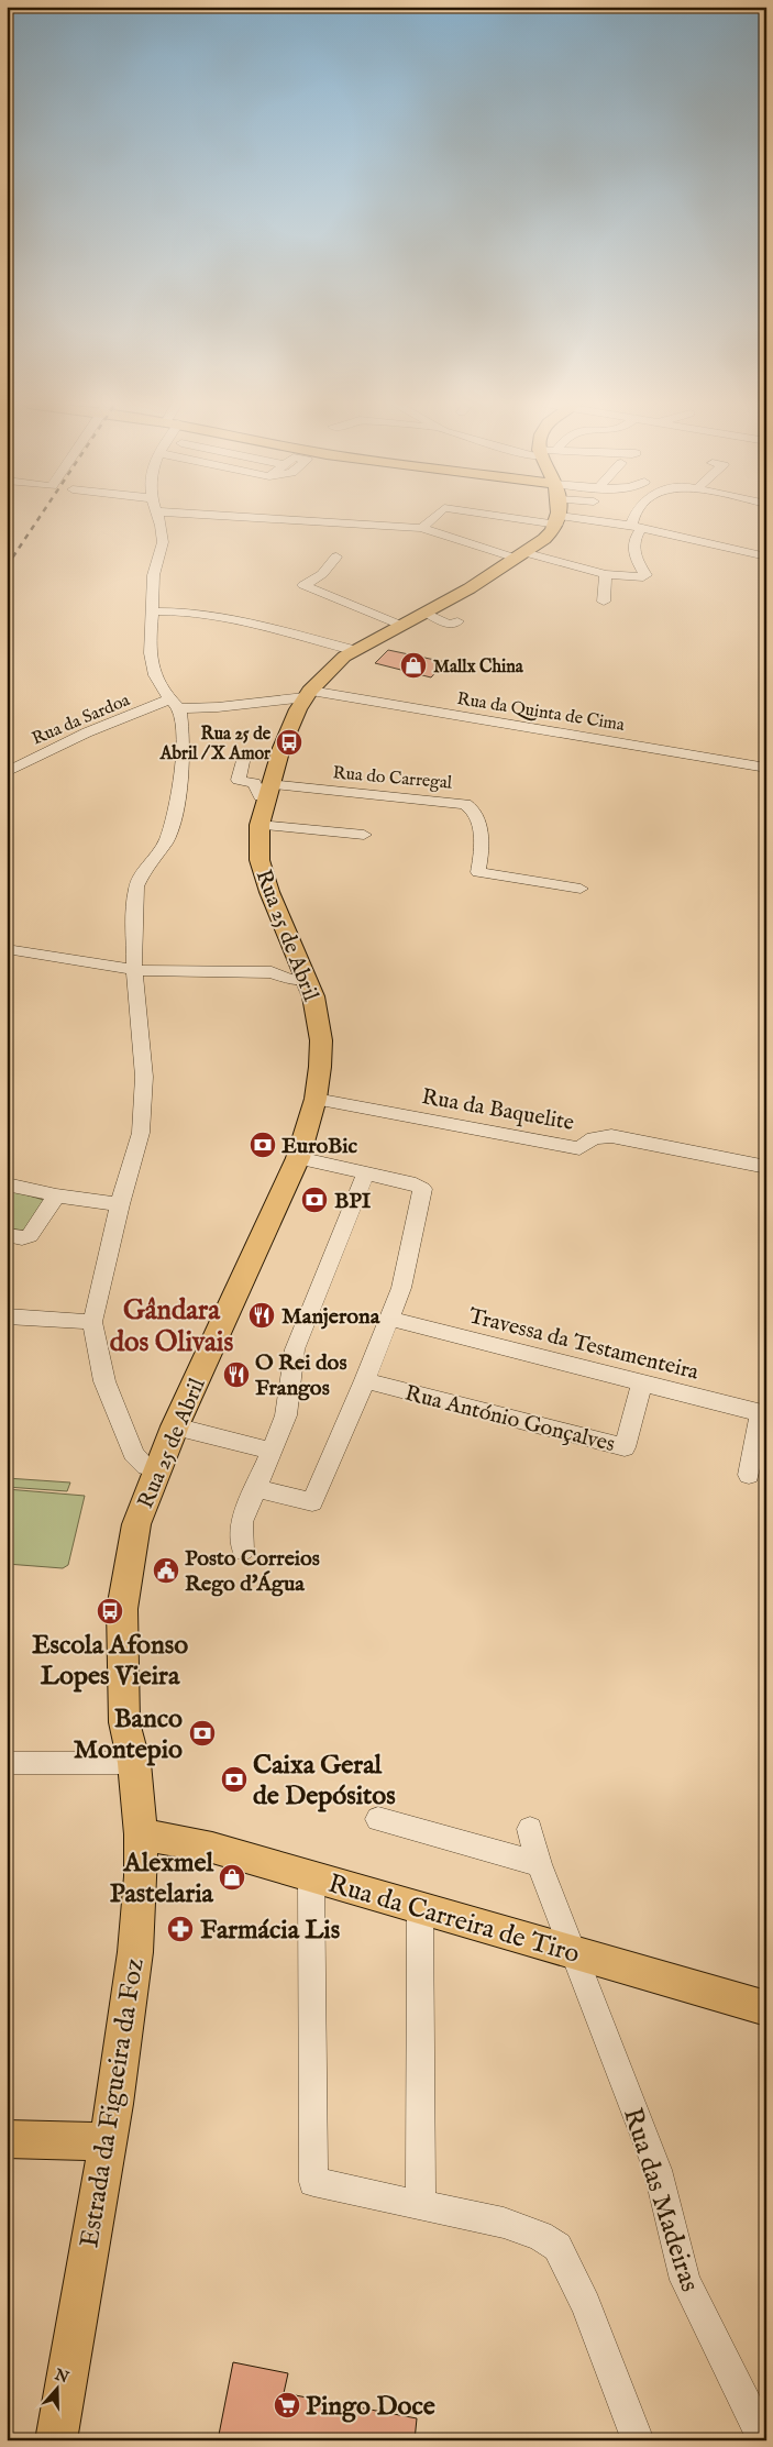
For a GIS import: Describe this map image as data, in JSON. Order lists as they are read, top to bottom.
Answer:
{
  "streets": {
    "main road": ["Rua 25 de Abril", "Rua da Carreira de Tiro", "Estrada da Figueira da Foz"],
    "street": [
      "Rua da Quinta de Cima",
      "Rua da Sardoa",
      "Rua do Carregal",
      "Rua da Baquelite",
      "Travessa da Testamenteira",
      "Rua António Gonçalves",
      "Rua das Madeiras"
    ]
  },
  "crossings": [
    ["Rua da Quinta de Cima", "Rua da Sardoa"],
    ["Rua da Quinta de Cima", "Rua 25 de Abril"],
    ["Rua do Carregal", "Rua 25 de Abril"],
    ["Rua 25 de Abril", "Rua da Baquelite"],
    ["Rua 25 de Abril", "Estrada da Figueira da Foz"],
    ["Travessa da Testamenteira", "Rua António Gonçalves"],
    ["Rua da Carreira de Tiro", "Estrada da Figueira da Foz"],
    ["Rua da Carreira de Tiro", "Rua das Madeiras"]
  ],
  "districts": ["Gândara dos Olivais"],
  "places": {
    "shop": ["Mallx China", "Alexmel Pastelaria"],
    "bus stop": ["Rua 25 de Abril / X Amor", "Escola Afonso Lopes Vieira"],
    "bank": [
      "EuroBic",
      "BPI",
      "Banco Montepio",
      "Caixa Geral de Depósitos"
    ],
    "restaurant": ["Manjerona", "O Rei dos Frangos"],
    "public building": ["Posto Correios Rego d'Água"],
    "pharmacy": ["Farmácia Lis"],
    "supermarket": ["Pingo Doce"]
  },
  "north": "top"
}
